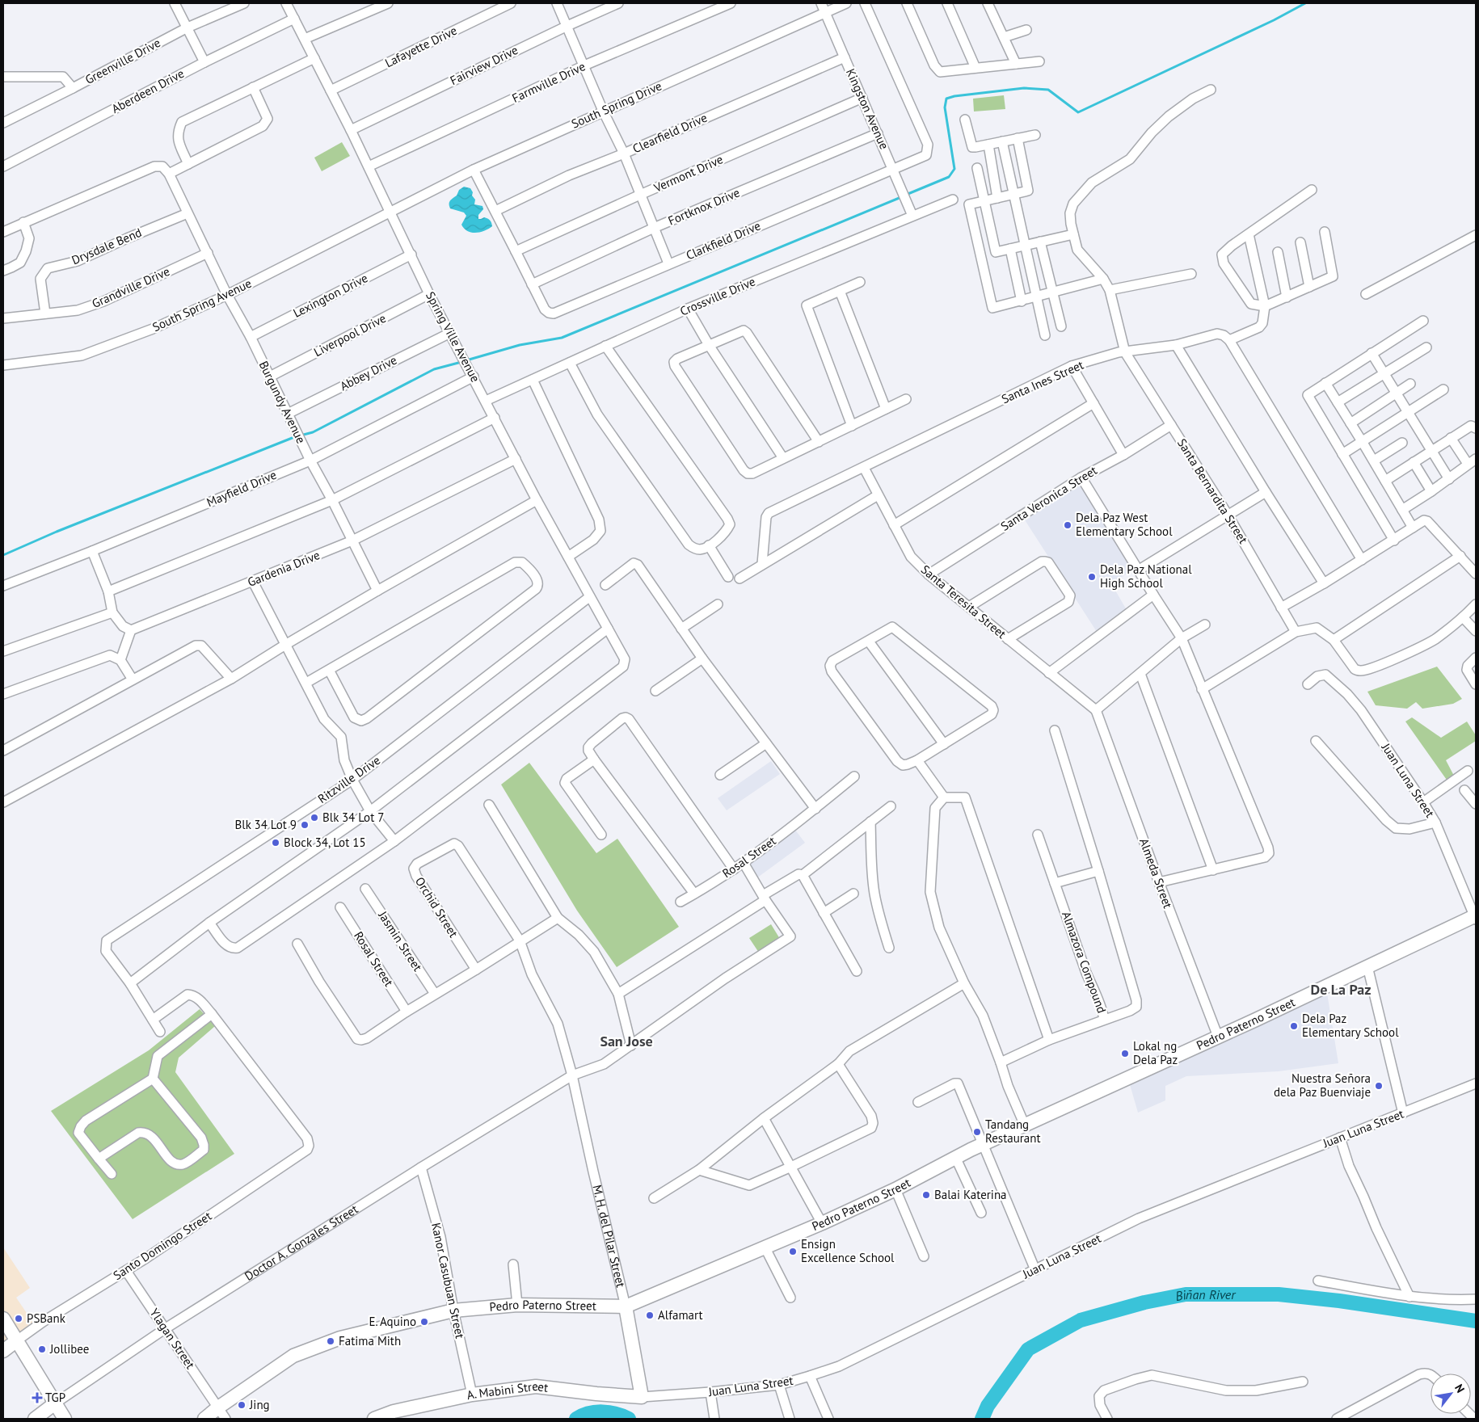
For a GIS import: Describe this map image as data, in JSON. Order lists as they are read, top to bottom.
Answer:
{
  "streets": {
    "street": [
      "Lafayette Drive",
      "Greenville Drive",
      "Fairview Drive",
      "Farmville Drive",
      "Aberdeen Drive",
      "South Spring Drive",
      "Kingston Avenue",
      "Clearfield Drive",
      "Vermont Drive",
      "Fortknox Drive",
      "Clarkfield Drive",
      "Drysdale Bend",
      "Grandville Drive",
      "Lexington Drive",
      "Crossville Drive",
      "South Spring Avenue",
      "Liverpool Drive",
      "Spring Ville Avenue",
      "Abbey Drive",
      "Santa Ines Street",
      "Burgundy Avenue",
      "Mayfield Drive",
      "Santa Bernardita Street",
      "Santa Veronica Street",
      "Gardenia Drive",
      "Santa Teresita Street",
      "Ritzville Drive",
      "Juan Luna Street",
      "Rosal Street",
      "Almeda Street",
      "Orchid Street",
      "Jasmin Street",
      "Almazora Compound",
      "Pedro Paterno Street",
      "M. H. del Pilar Street",
      "Doctor A. Gonzales Street",
      "Santo Domingo Street",
      "Kanor Casubuan Street",
      "Ylagan Street",
      "A. Mabini Street"
    ]
  },
  "crossings": [
    ["Lafayette Drive", "Spring Ville Avenue"],
    ["Fairview Drive", "Spring Ville Avenue"],
    ["Farmville Drive", "Spring Ville Avenue"],
    ["Aberdeen Drive", "Spring Ville Avenue"],
    ["South Spring Drive", "Kingston Avenue"],
    ["South Spring Drive", "South Spring Avenue"],
    ["South Spring Drive", "Spring Ville Avenue"],
    ["Kingston Avenue", "Clearfield Drive"],
    ["Kingston Avenue", "Vermont Drive"],
    ["Kingston Avenue", "Fortknox Drive"],
    ["Kingston Avenue", "Clarkfield Drive"],
    ["Kingston Avenue", "Crossville Drive"],
    ["Fortknox Drive", "Clarkfield Drive"],
    ["Drysdale Bend", "Grandville Drive"],
    ["Drysdale Bend", "Burgundy Avenue"],
    ["Grandville Drive", "Burgundy Avenue"],
    ["Lexington Drive", "Spring Ville Avenue"],
    ["Lexington Drive", "Burgundy Avenue"],
    ["Crossville Drive", "Spring Ville Avenue"],
    ["South Spring Avenue", "Spring Ville Avenue"],
    ["South Spring Avenue", "Burgundy Avenue"],
    ["Liverpool Drive", "Spring Ville Avenue"],
    ["Liverpool Drive", "Burgundy Avenue"],
    ["Spring Ville Avenue", "Abbey Drive"],
    ["Spring Ville Avenue", "Mayfield Drive"],
    ["Spring Ville Avenue", "Gardenia Drive"],
    ["Spring Ville Avenue", "Ritzville Drive"],
    ["Abbey Drive", "Burgundy Avenue"],
    ["Santa Ines Street", "Santa Bernardita Street"],
    ["Santa Ines Street", "Santa Teresita Street"],
    ["Burgundy Avenue", "Mayfield Drive"],
    ["Burgundy Avenue", "Gardenia Drive"],
    ["Santa Bernardita Street", "Santa Veronica Street"],
    ["Santa Veronica Street", "Santa Teresita Street"],
    ["Santa Teresita Street", "Almeda Street"],
    ["Juan Luna Street", "Pedro Paterno Street"],
    ["Juan Luna Street", "M. H. del Pilar Street"],
    ["Juan Luna Street", "A. Mabini Street"],
    ["Almeda Street", "Pedro Paterno Street"],
    ["Orchid Street", "M. H. del Pilar Street"],
    ["Pedro Paterno Street", "M. H. del Pilar Street"],
    ["Pedro Paterno Street", "Kanor Casubuan Street"],
    ["Pedro Paterno Street", "Ylagan Street"],
    ["M. H. del Pilar Street", "Doctor A. Gonzales Street"],
    ["M. H. del Pilar Street", "A. Mabini Street"],
    ["Doctor A. Gonzales Street", "Kanor Casubuan Street"],
    ["Doctor A. Gonzales Street", "Ylagan Street"],
    ["Santo Domingo Street", "Ylagan Street"],
    ["Kanor Casubuan Street", "A. Mabini Street"]
  ],
  "districts": ["De La Paz", "San Jose"],
  "water": ["Biñan River"],
  "places": {
    "other": [
      "Dela Paz West Elementary School",
      "Dela Paz National High School",
      "Blk 34 Lot 7",
      "Blk 34 Lot 9",
      "Block 34, Lot 15",
      "Dela Paz Elementary School",
      "Lokal ng Dela Paz",
      "Nuestra Señora dela Paz Buenviaje",
      "Tandang Restaurant",
      "Balai Katerina",
      "Ensign Excellence School",
      "Alfamart",
      "PSBank",
      "E. Aquino",
      "Fatima Mith",
      "Jollibee",
      "Jing"
    ],
    "health": ["TGP"]
  },
  "north": "top right"
}
